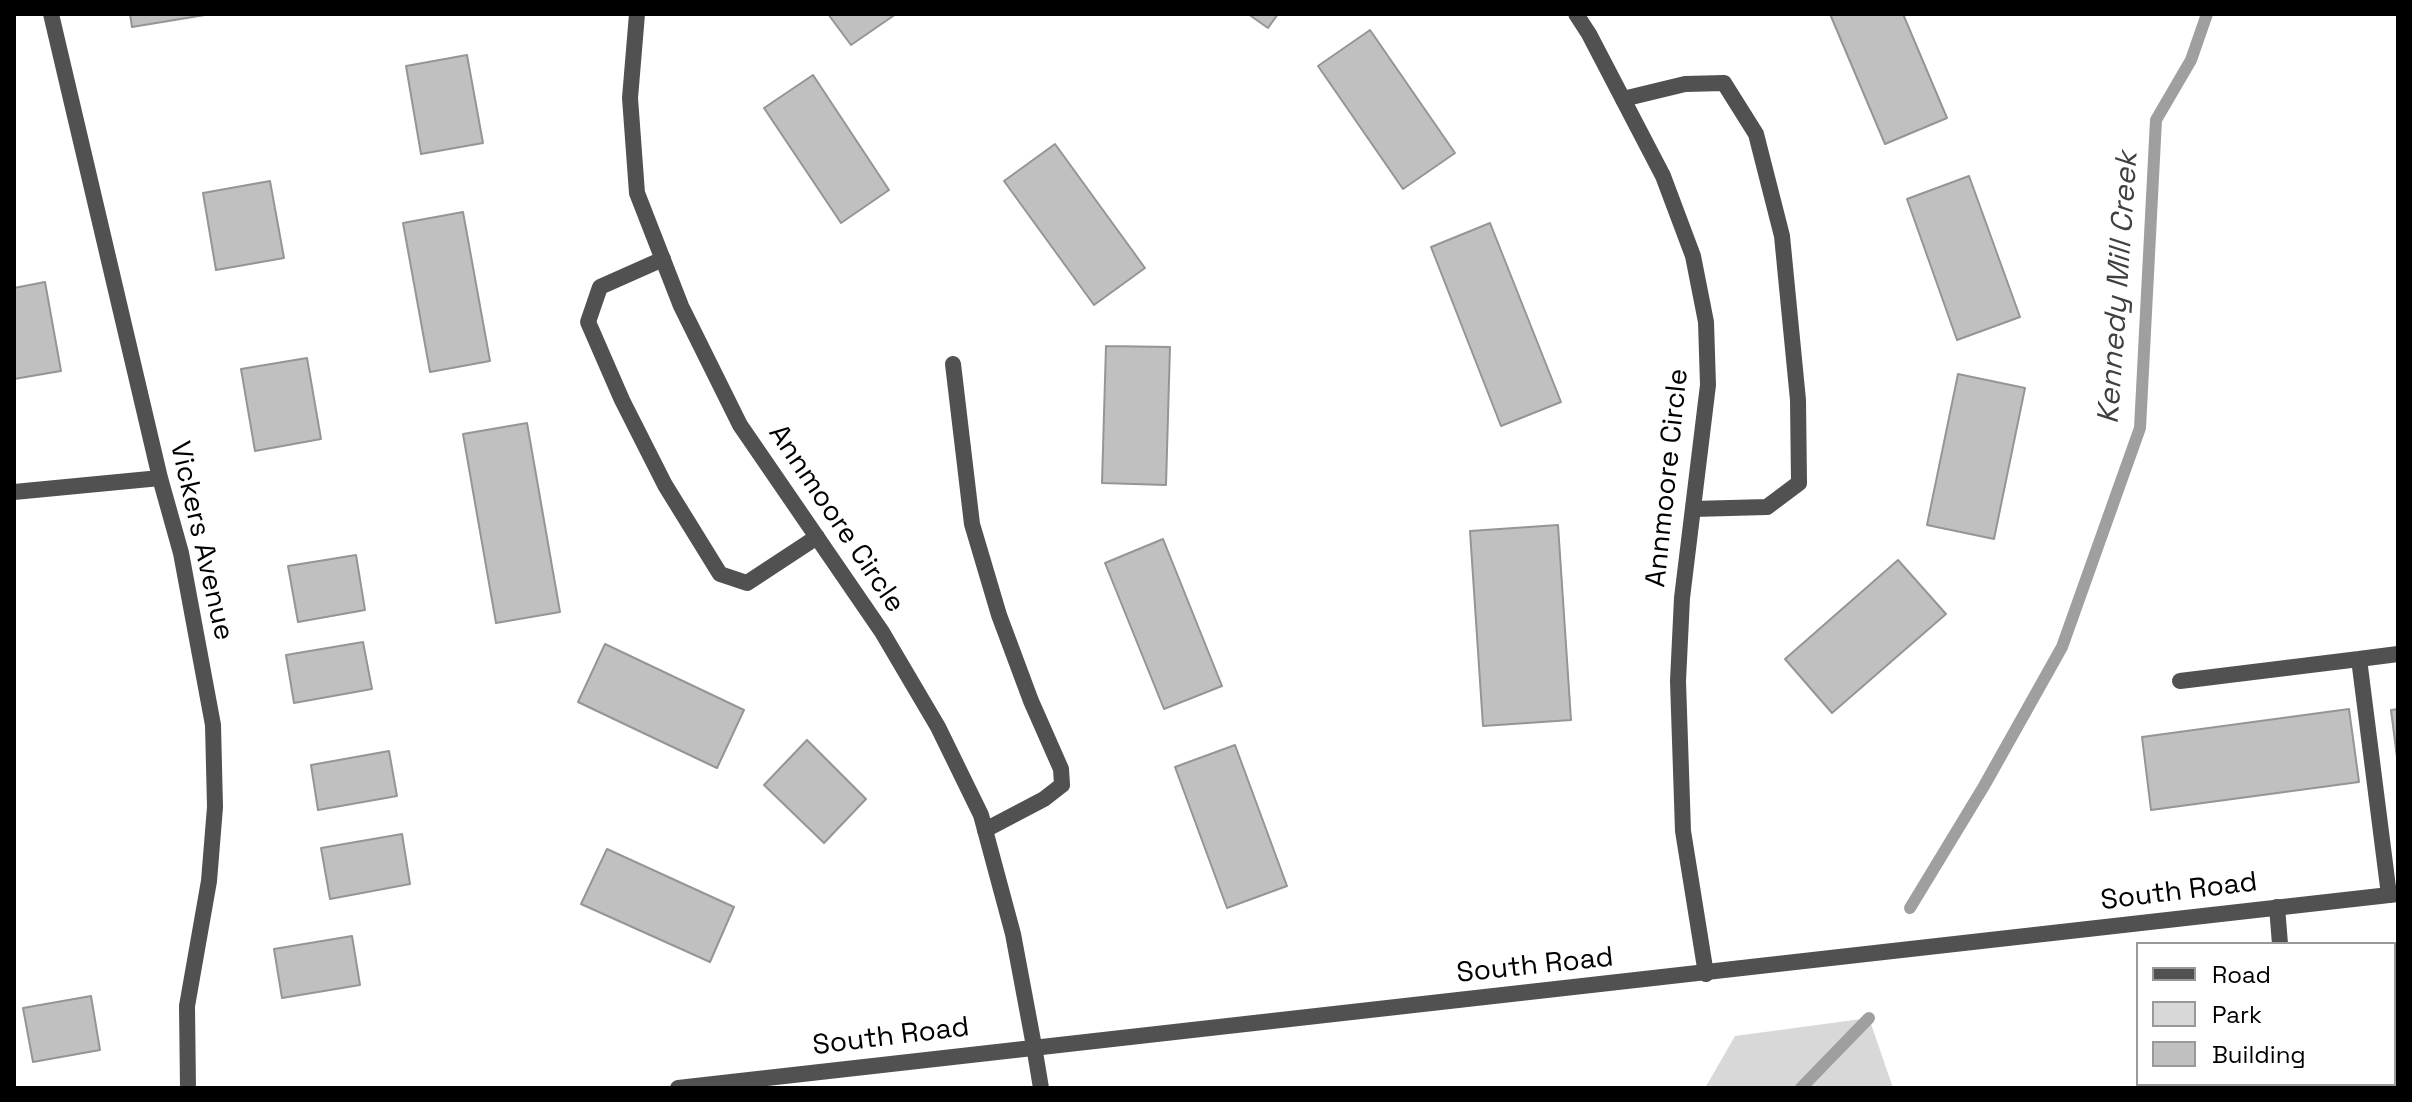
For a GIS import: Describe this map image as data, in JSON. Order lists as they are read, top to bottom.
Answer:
{
  "streets": {
    "street": ["Annmoore Circle", "Vickers Avenue", "South Road"]
  },
  "crossings": [
    ["Annmoore Circle", "South Road"]
  ],
  "water": ["Kennedy Mill Creek"],
  "legend": ["Road", "Park", "Building"]
}
